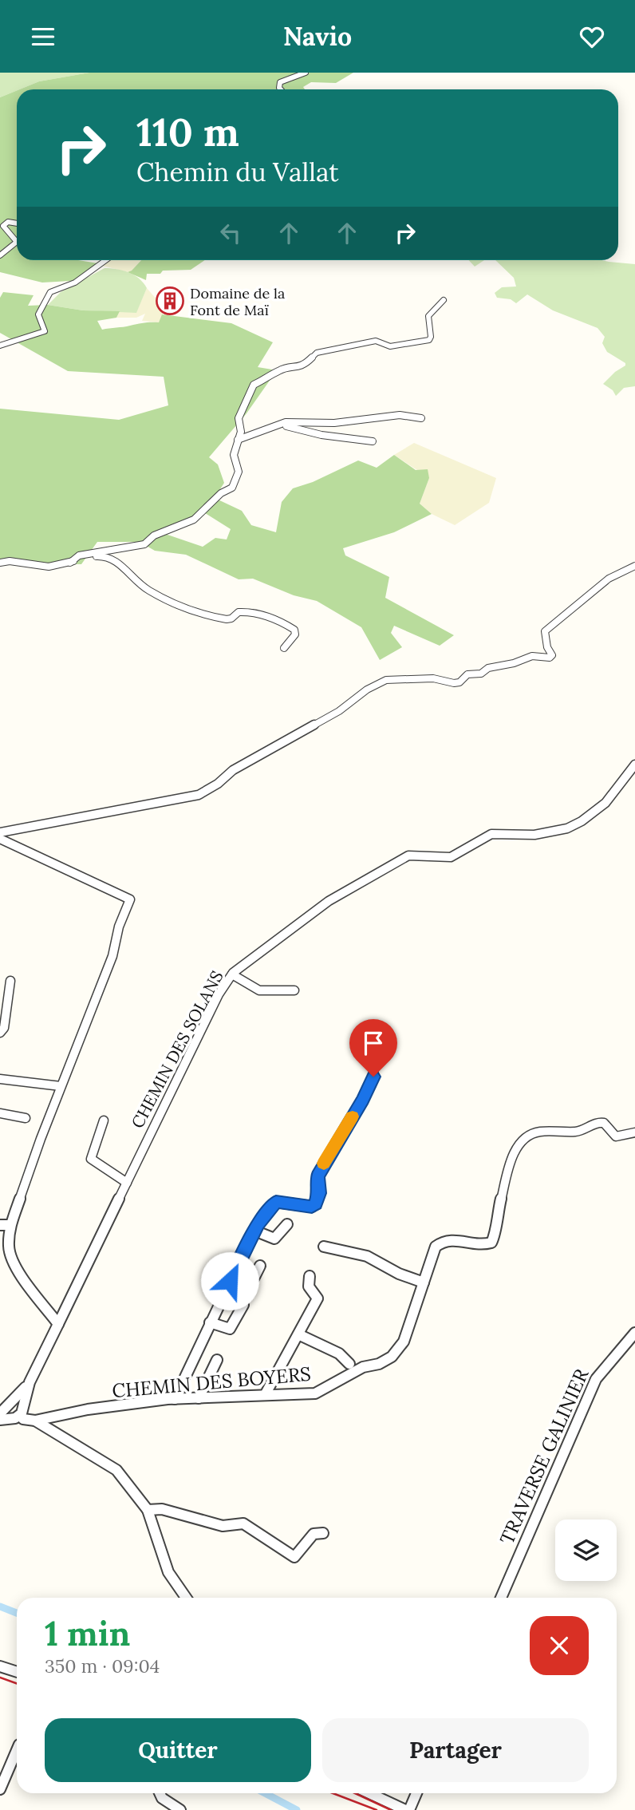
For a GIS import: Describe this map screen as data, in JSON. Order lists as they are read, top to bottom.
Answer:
{
  "streets": {
    "street": ["CHEMIN DES SOLANS", "CHEMIN DES BOYERS", "TRAVERSE GALINIER"]
  },
  "places": {
    "building": ["Domaine de la Font de Maï"]
  },
  "page": {
    "header": "Navio",
    "turn": ["110 m", "Chemin du Vallat"],
    "heading": ["1 min", "350 m · 09:04"],
    "buttons": ["Quitter", "Partager"]
  }
}
